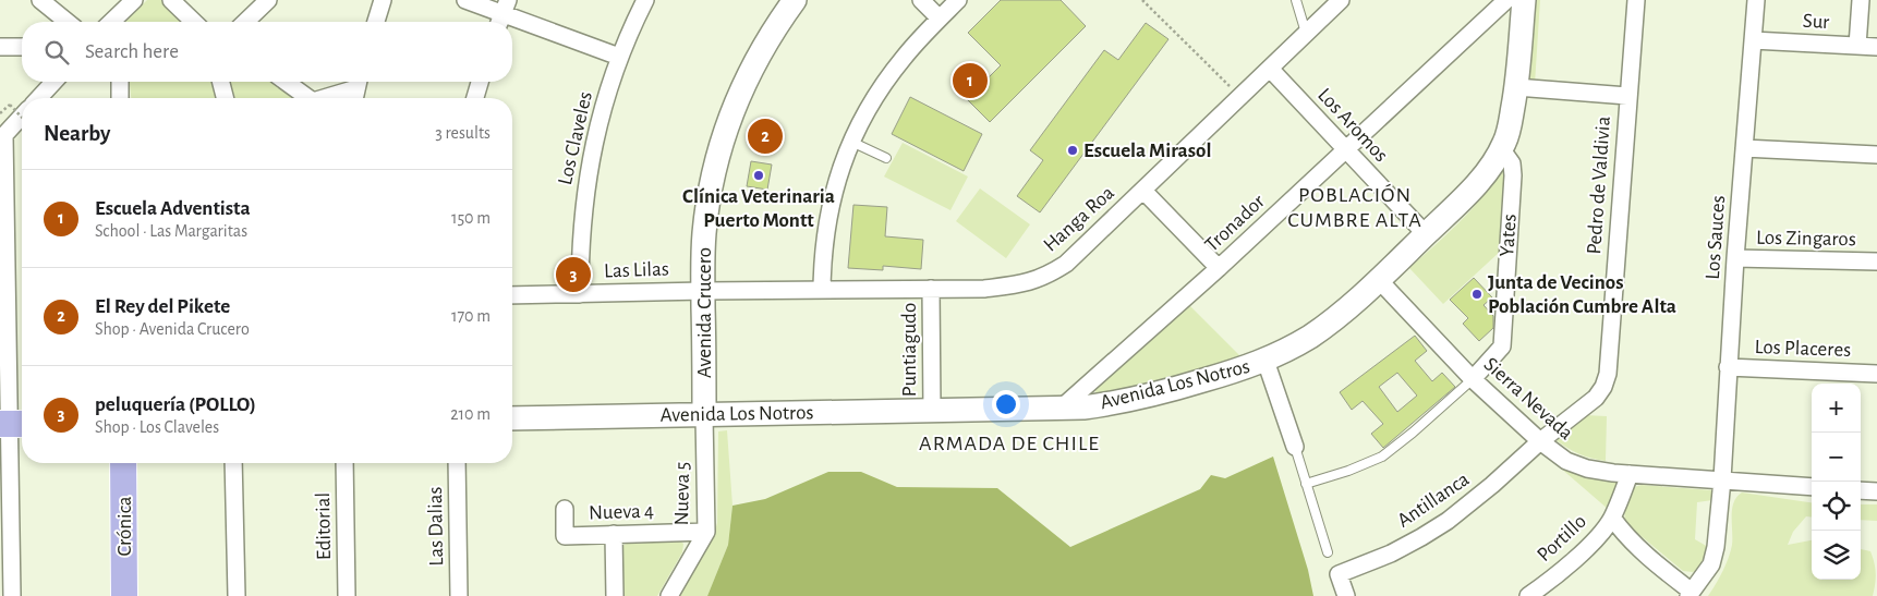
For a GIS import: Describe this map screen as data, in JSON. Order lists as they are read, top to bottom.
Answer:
{
  "streets": {
    "main road": ["Avenida Crucero", "Avenida Los Notros", "Crónica"],
    "street": [
      "Sur",
      "Los Aromos",
      "Los Claveles",
      "Pedro de Valdivia",
      "Hanga Roa",
      "Tronador",
      "Yates",
      "Los Sauces",
      "Los Zingaros",
      "Las Lilas",
      "Los Placeres",
      "Puntiagudo",
      "Sierra Nevada",
      "Nueva 5",
      "Antillanca",
      "Nueva 4",
      "Editorial",
      "Las Dalias",
      "Portillo"
    ]
  },
  "crossings": [
    ["Sur", "Los Sauces"],
    ["Los Aromos", "Hanga Roa"],
    ["Los Aromos", "Tronador"],
    ["Los Aromos", "Avenida Los Notros"],
    ["Los Claveles", "Las Lilas"],
    ["Pedro de Valdivia", "Sierra Nevada"],
    ["Pedro de Valdivia", "Antillanca"],
    ["Hanga Roa", "Las Lilas"],
    ["Hanga Roa", "Avenida Crucero"],
    ["Hanga Roa", "Puntiagudo"],
    ["Tronador", "Avenida Los Notros"],
    ["Yates", "Avenida Los Notros"],
    ["Yates", "Sierra Nevada"],
    ["Los Sauces", "Los Zingaros"],
    ["Los Sauces", "Los Placeres"],
    ["Los Sauces", "Sierra Nevada"],
    ["Las Lilas", "Avenida Crucero"],
    ["Avenida Crucero", "Avenida Los Notros"],
    ["Avenida Crucero", "Nueva 5"],
    ["Puntiagudo", "Avenida Los Notros"],
    ["Avenida Los Notros", "Sierra Nevada"],
    ["Avenida Los Notros", "Nueva 5"],
    ["Sierra Nevada", "Antillanca"],
    ["Sierra Nevada", "Portillo"],
    ["Nueva 5", "Nueva 4"]
  ],
  "districts": ["POBLACIÓN CUMBRE ALTA", "ARMADA DE CHILE"],
  "places": ["Escuela Mirasol", "Clínica Veterinaria Puerto Montt", "Junta de Vecinos Población Cumbre Alta"],
  "page": {
    "search": "Search here",
    "pins": ["1", "2", "3"],
    "heading": ["Nearby", "3 results"],
    "list": [
      {
        "mark": "1",
        "name": "Escuela Adventista",
        "note": "School · Las Margaritas",
        "value": "150 m"
      },
      {
        "mark": "2",
        "name": "El Rey del Pikete",
        "note": "Shop · Avenida Crucero",
        "value": "170 m"
      },
      {
        "mark": "3",
        "name": "peluquería (POLLO)",
        "note": "Shop · Los Claveles",
        "value": "210 m"
      }
    ],
    "map_buttons": ["+", "−"]
  }
}
